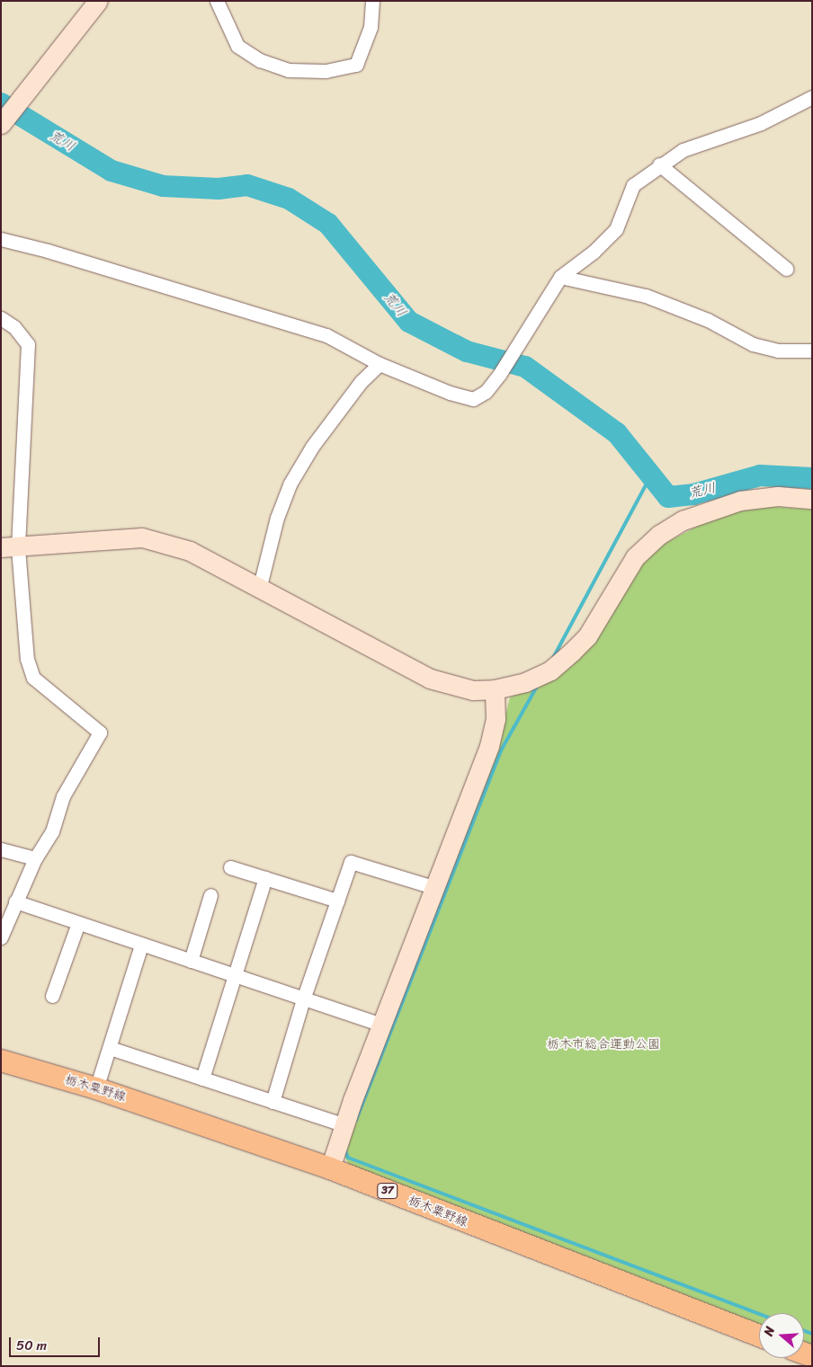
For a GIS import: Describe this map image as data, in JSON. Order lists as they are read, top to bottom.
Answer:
{
  "streets": {
    "main road": ["栃木粟野線", "37"]
  },
  "water": ["荒川"],
  "parks": ["栃木市総合運動公園"],
  "scale_bar": "50 m",
  "north": "left"
}
